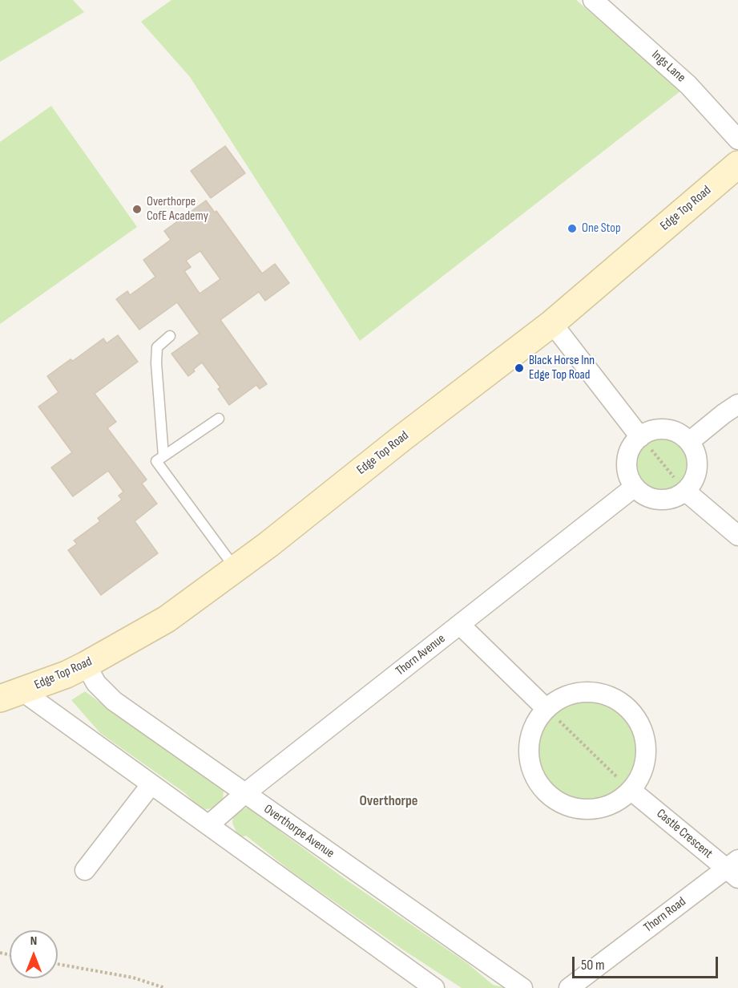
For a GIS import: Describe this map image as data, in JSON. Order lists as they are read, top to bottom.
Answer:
{
  "streets": {
    "street": [
      "Ings Lane",
      "Edge Top Road",
      "Thorn Avenue",
      "Overthorpe Avenue",
      "Castle Crescent",
      "Thorn Road"
    ]
  },
  "crossings": [
    ["Edge Top Road", "Overthorpe Avenue"],
    ["Thorn Avenue", "Overthorpe Avenue"],
    ["Castle Crescent", "Thorn Road"]
  ],
  "districts": ["Overthorpe"],
  "places": ["Overthorpe CofE Academy", "One Stop", "Black Horse Inn Edge Top Road"],
  "scale_bar": "50 m",
  "north": "top"
}
